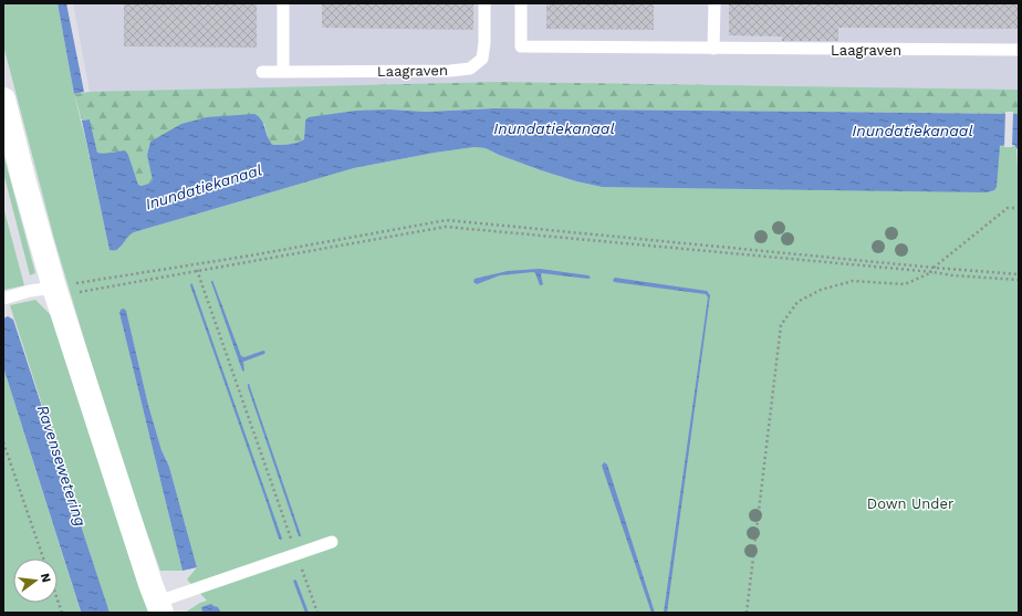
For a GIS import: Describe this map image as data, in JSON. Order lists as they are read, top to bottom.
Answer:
{
  "streets": {
    "lane": ["Laagraven"]
  },
  "water": ["Inundatiekanaal", "Ravensewetering"],
  "parks": ["Down Under"],
  "north": "right"
}
